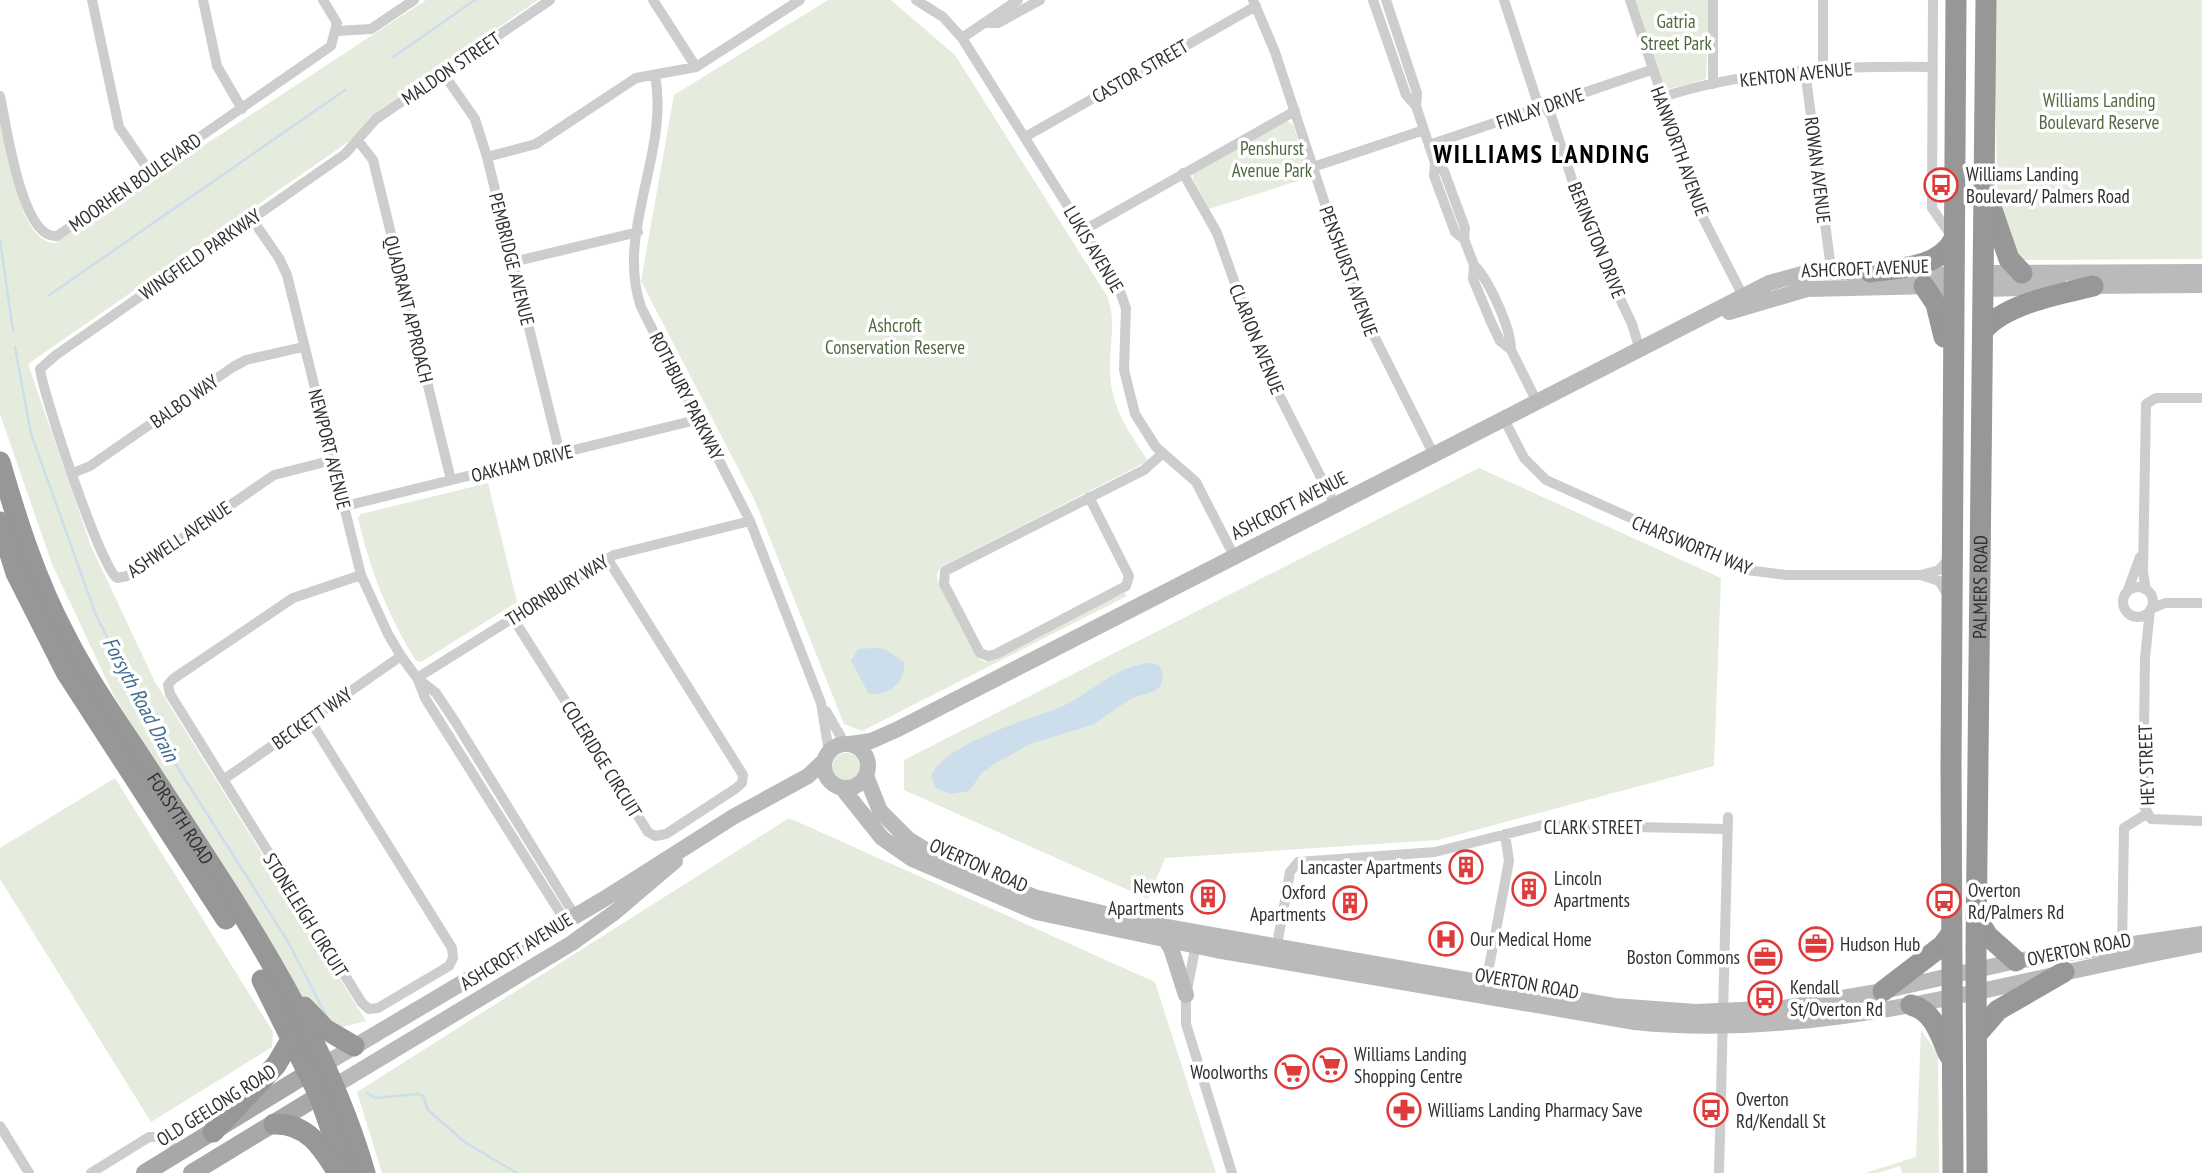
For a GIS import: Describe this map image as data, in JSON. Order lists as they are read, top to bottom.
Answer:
{
  "streets": {
    "highway": ["PALMERS ROAD", "FORSYTH ROAD"],
    "main road": ["OLD GEELONG ROAD"],
    "street": [
      "MALDON STREET",
      "CASTOR STREET",
      "KENTON AVENUE",
      "FINLAY DRIVE",
      "HANWORTH AVENUE",
      "ROWAN AVENUE",
      "MOORHEN BOULEVARD",
      "BERINGTON DRIVE",
      "LUKIS AVENUE",
      "WINGFIELD PARKWAY",
      "PEMBRIDGE AVENUE",
      "ASHCROFT AVENUE",
      "PENSHURST AVENUE",
      "QUADRANT APPROACH",
      "CLARION AVENUE",
      "ROTHBURY PARKWAY",
      "BALBO WAY",
      "NEWPORT AVENUE",
      "OAKHAM DRIVE",
      "ASHWELL AVENUE",
      "CHARSWORTH WAY",
      "THORNBURY WAY",
      "BECKETT WAY",
      "COLERIDGE CIRCUIT",
      "HEY STREET",
      "CLARK STREET",
      "OVERTON ROAD",
      "STONELEIGH CIRCUIT"
    ]
  },
  "crossings": [
    ["MALDON STREET", "WINGFIELD PARKWAY"],
    ["MALDON STREET", "PEMBRIDGE AVENUE"],
    ["MALDON STREET", "QUADRANT APPROACH"],
    ["CASTOR STREET", "LUKIS AVENUE"],
    ["CASTOR STREET", "PENSHURST AVENUE"],
    ["KENTON AVENUE", "HANWORTH AVENUE"],
    ["KENTON AVENUE", "ROWAN AVENUE"],
    ["FINLAY DRIVE", "HANWORTH AVENUE"],
    ["FINLAY DRIVE", "BERINGTON DRIVE"],
    ["HANWORTH AVENUE", "ASHCROFT AVENUE"],
    ["ROWAN AVENUE", "ASHCROFT AVENUE"],
    ["BERINGTON DRIVE", "ASHCROFT AVENUE"],
    ["LUKIS AVENUE", "ASHCROFT AVENUE"],
    ["WINGFIELD PARKWAY", "QUADRANT APPROACH"],
    ["WINGFIELD PARKWAY", "NEWPORT AVENUE"],
    ["WINGFIELD PARKWAY", "ASHWELL AVENUE"],
    ["PEMBRIDGE AVENUE", "OAKHAM DRIVE"],
    ["ASHCROFT AVENUE", "PENSHURST AVENUE"],
    ["ASHCROFT AVENUE", "CLARION AVENUE"],
    ["ASHCROFT AVENUE", "ROTHBURY PARKWAY"],
    ["ASHCROFT AVENUE", "NEWPORT AVENUE"],
    ["ASHCROFT AVENUE", "CHARSWORTH WAY"],
    ["ASHCROFT AVENUE", "PALMERS ROAD"],
    ["ASHCROFT AVENUE", "FORSYTH ROAD"],
    ["ASHCROFT AVENUE", "OVERTON ROAD"],
    ["ASHCROFT AVENUE", "OLD GEELONG ROAD"],
    ["QUADRANT APPROACH", "OAKHAM DRIVE"],
    ["ROTHBURY PARKWAY", "OAKHAM DRIVE"],
    ["ROTHBURY PARKWAY", "THORNBURY WAY"],
    ["ROTHBURY PARKWAY", "OVERTON ROAD"],
    ["BALBO WAY", "NEWPORT AVENUE"],
    ["BALBO WAY", "ASHWELL AVENUE"],
    ["NEWPORT AVENUE", "OAKHAM DRIVE"],
    ["NEWPORT AVENUE", "ASHWELL AVENUE"],
    ["NEWPORT AVENUE", "THORNBURY WAY"],
    ["NEWPORT AVENUE", "BECKETT WAY"],
    ["NEWPORT AVENUE", "STONELEIGH CIRCUIT"],
    ["PALMERS ROAD", "OVERTON ROAD"],
    ["THORNBURY WAY", "COLERIDGE CIRCUIT"],
    ["BECKETT WAY", "STONELEIGH CIRCUIT"],
    ["FORSYTH ROAD", "OLD GEELONG ROAD"],
    ["CLARK STREET", "OVERTON ROAD"]
  ],
  "districts": ["WILLIAMS LANDING"],
  "water": ["Forsyth Road Drain"],
  "parks": [
    "Gatria Street Park",
    "Williams Landing Boulevard Reserve",
    "Penshurst Avenue Park",
    "Ashcroft Conservation Reserve"
  ],
  "places": {
    "bus stop": [
      "Williams Landing Boulevard/ Palmers Road",
      "Overton Rd/Palmers Rd",
      "Kendall St/Overton Rd",
      "Overton Rd/Kendall St"
    ],
    "building": [
      "Lancaster Apartments",
      "Lincoln Apartments",
      "Newton Apartments",
      "Oxford Apartments"
    ],
    "hospital": ["Our Medical Home"],
    "office": ["Hudson Hub", "Boston Commons"],
    "supermarket": ["Williams Landing Shopping Centre", "Woolworths"],
    "pharmacy": ["Williams Landing Pharmacy Save"]
  }
}
